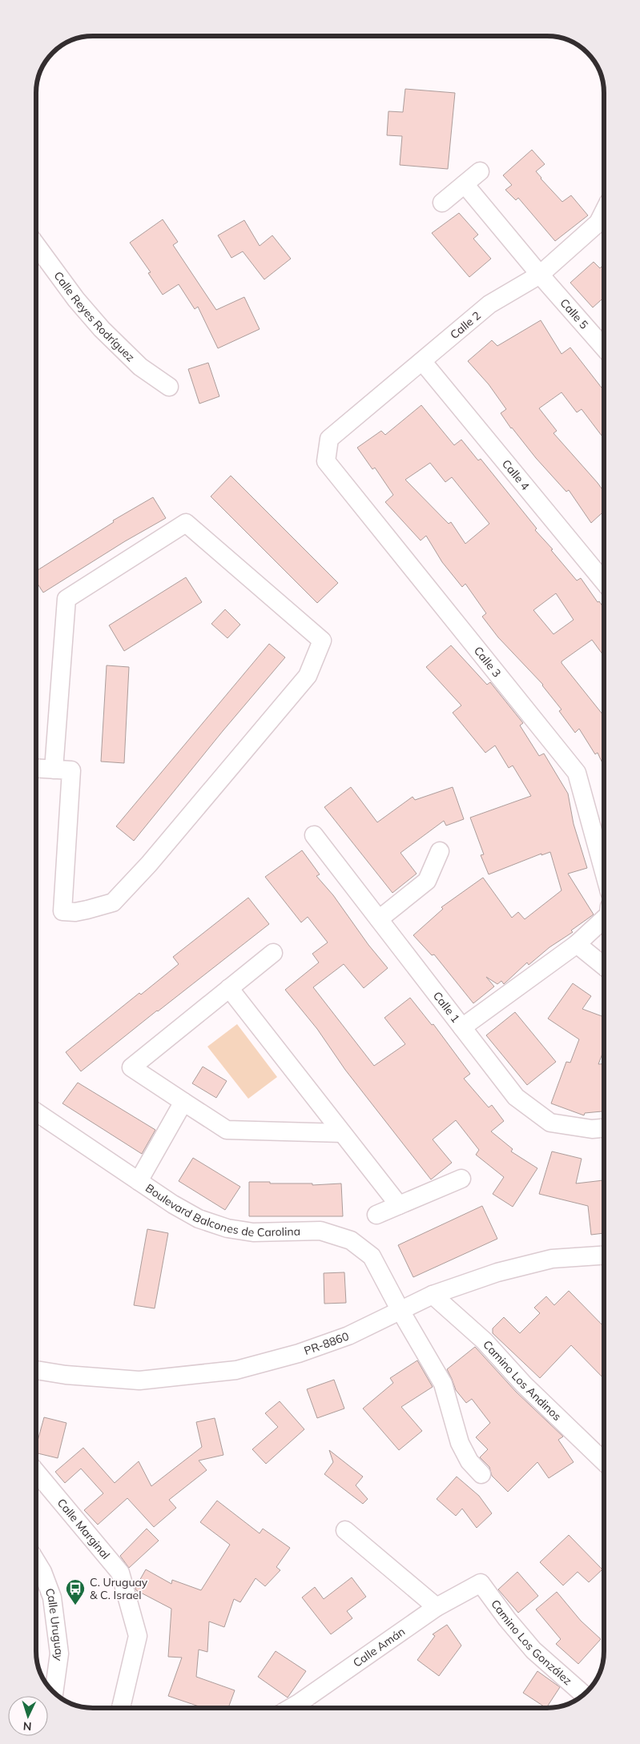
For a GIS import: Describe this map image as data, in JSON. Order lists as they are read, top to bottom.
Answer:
{
  "streets": {
    "street": [
      "Calle 5",
      "Calle Reyes Rodríguez",
      "Calle 2",
      "Calle 4",
      "Calle 3",
      "Calle 1",
      "Boulevard Balcones de Carolina",
      "PR-8860",
      "Camino Los Andinos",
      "Calle Marginal",
      "Calle Uruguay",
      "Camino Los González",
      "Calle Amán"
    ]
  },
  "crossings": [
    ["Calle 5", "Calle 2"],
    ["Calle 2", "Calle 4"],
    ["Calle 2", "Calle 3"],
    ["Boulevard Balcones de Carolina", "PR-8860"],
    ["PR-8860", "Camino Los Andinos"],
    ["Camino Los González", "Calle Amán"]
  ],
  "places": {
    "bus stop": ["C. Uruguay & C. Israel"]
  },
  "north": "bottom"
}
